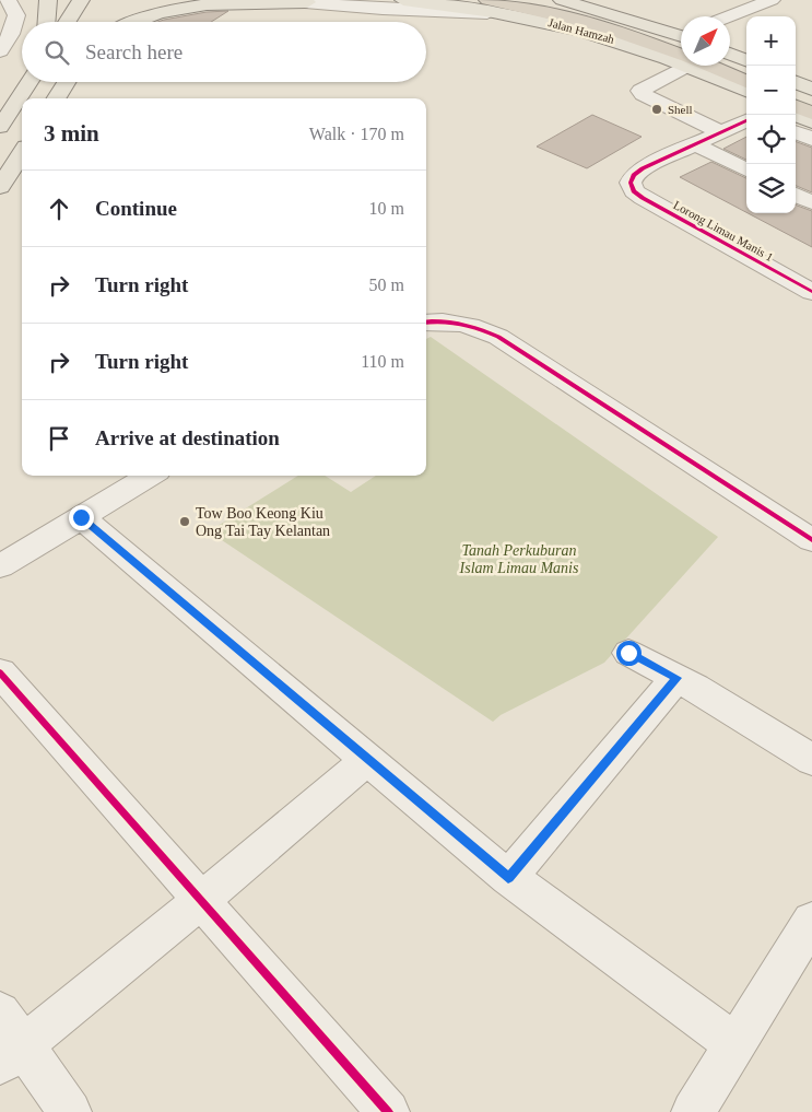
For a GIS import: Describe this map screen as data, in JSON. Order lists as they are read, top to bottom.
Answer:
{
  "streets": {
    "main road": ["Jalan Hamzah"],
    "street": ["Lorong Limau Manis 1"]
  },
  "parks": ["Tanah Perkuburan Islam Limau Manis"],
  "places": ["Shell", "Tow Boo Keong Kiu Ong Tai Tay Kelantan"],
  "north": "top right",
  "page": {
    "map_buttons": ["+", "−"],
    "search": "Search here",
    "heading": ["3 min", "Walk · 170 m"],
    "list": [
      ["Continue", "10 m"],
      ["Turn right", "50 m"],
      ["Turn right", "110 m"],
      "Arrive at destination"
    ]
  }
}
